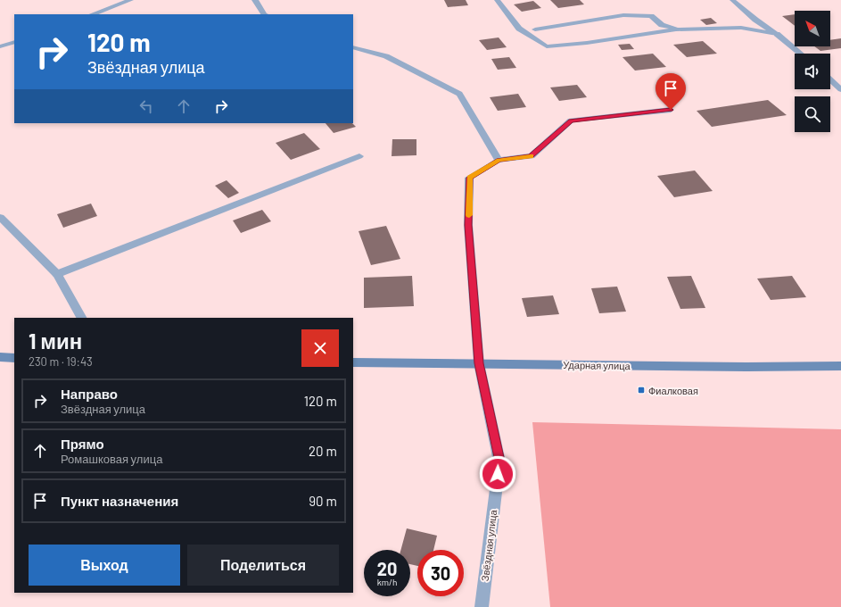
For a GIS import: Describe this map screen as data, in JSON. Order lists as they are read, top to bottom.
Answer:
{
  "streets": {
    "street": ["Ударная улица", "Звёздная улица"]
  },
  "crossings": [
    ["Ударная улица", "Звёздная улица"]
  ],
  "places": {
    "transit": ["Фиалковая"]
  },
  "north": "top left",
  "page": {
    "turn": ["120 m", "Звёздная улица"],
    "heading": ["1 мин", "230 m · 19:43"],
    "list": [
      {
        "name": "Направо",
        "note": "Звёздная улица",
        "value": "120 m"
      },
      {
        "name": "Прямо",
        "note": "Ромашковая улица",
        "value": "20 m"
      },
      {
        "name": "Пункт назначения",
        "value": "90 m"
      }
    ],
    "buttons": ["Выход", "Поделиться"],
    "speed": "20 km/h",
    "limit": "30"
  }
}
